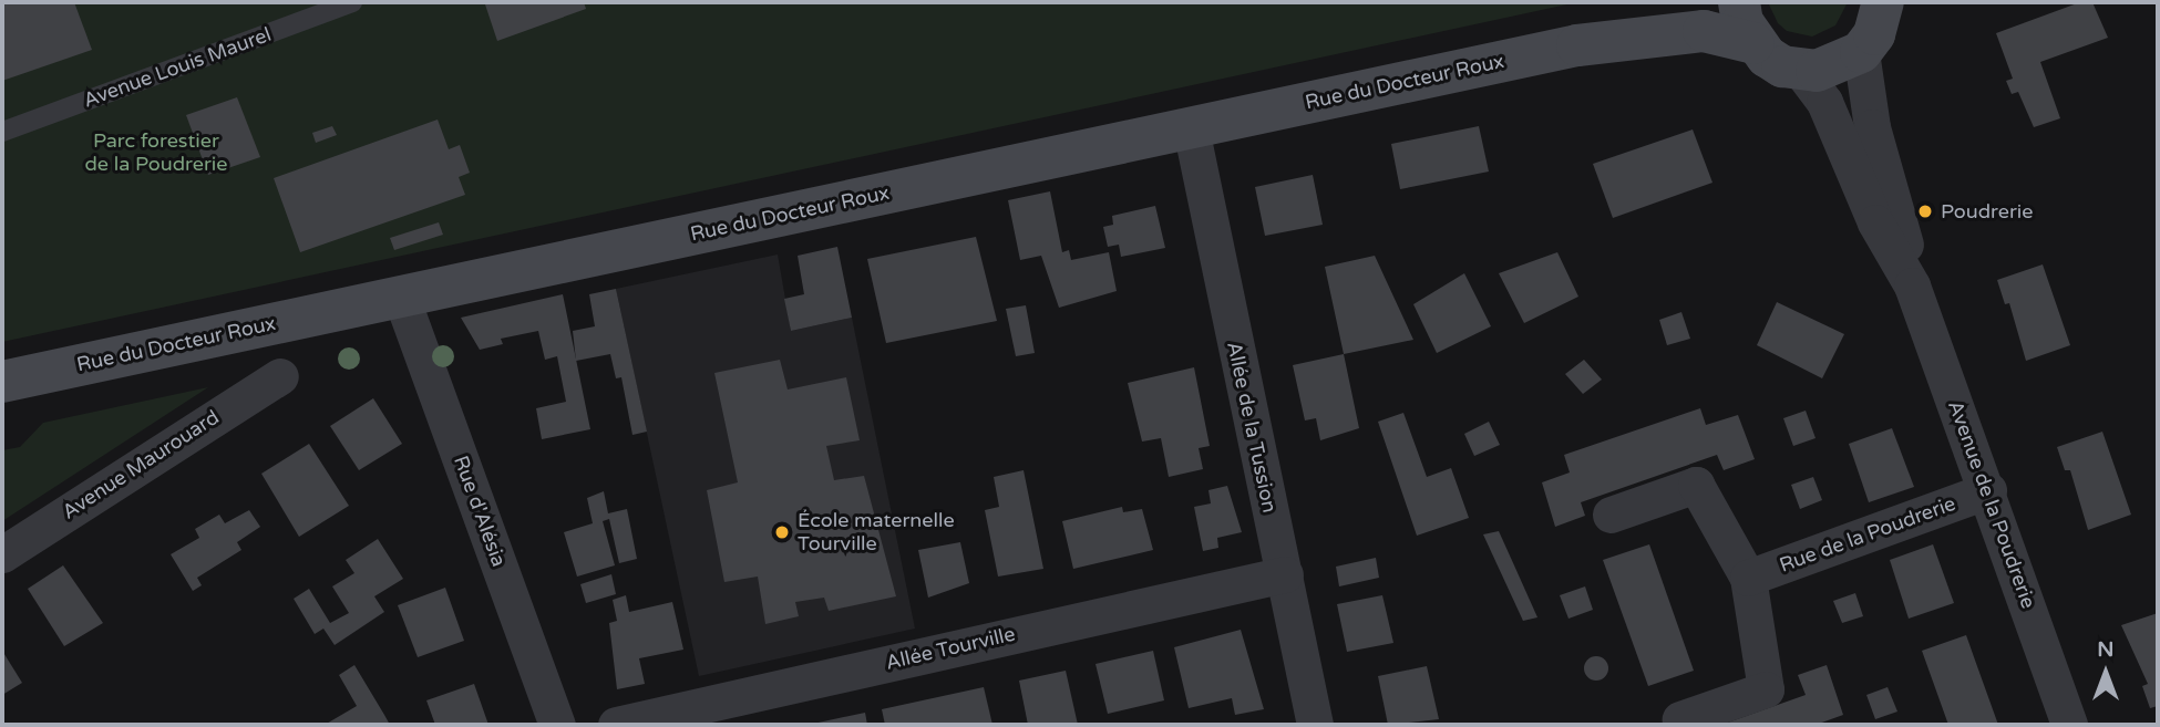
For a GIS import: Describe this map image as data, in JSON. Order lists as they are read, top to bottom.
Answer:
{
  "streets": {
    "main road": ["Rue du Docteur Roux"],
    "street": [
      "Allée de la Tussion",
      "Avenue Maurouard",
      "Avenue de la Poudrerie",
      "Rue d'Alésia",
      "Rue de la Poudrerie",
      "Allée Tourville"
    ],
    "lane": ["Avenue Louis Maurel"]
  },
  "crossings": [
    ["Rue du Docteur Roux", "Allée de la Tussion"],
    ["Rue du Docteur Roux", "Rue d'Alésia"],
    ["Allée de la Tussion", "Allée Tourville"],
    ["Avenue de la Poudrerie", "Rue de la Poudrerie"]
  ],
  "parks": ["Parc forestier de la Poudrerie"],
  "places": ["Poudrerie", "École maternelle Tourville"],
  "north": "top"
}
